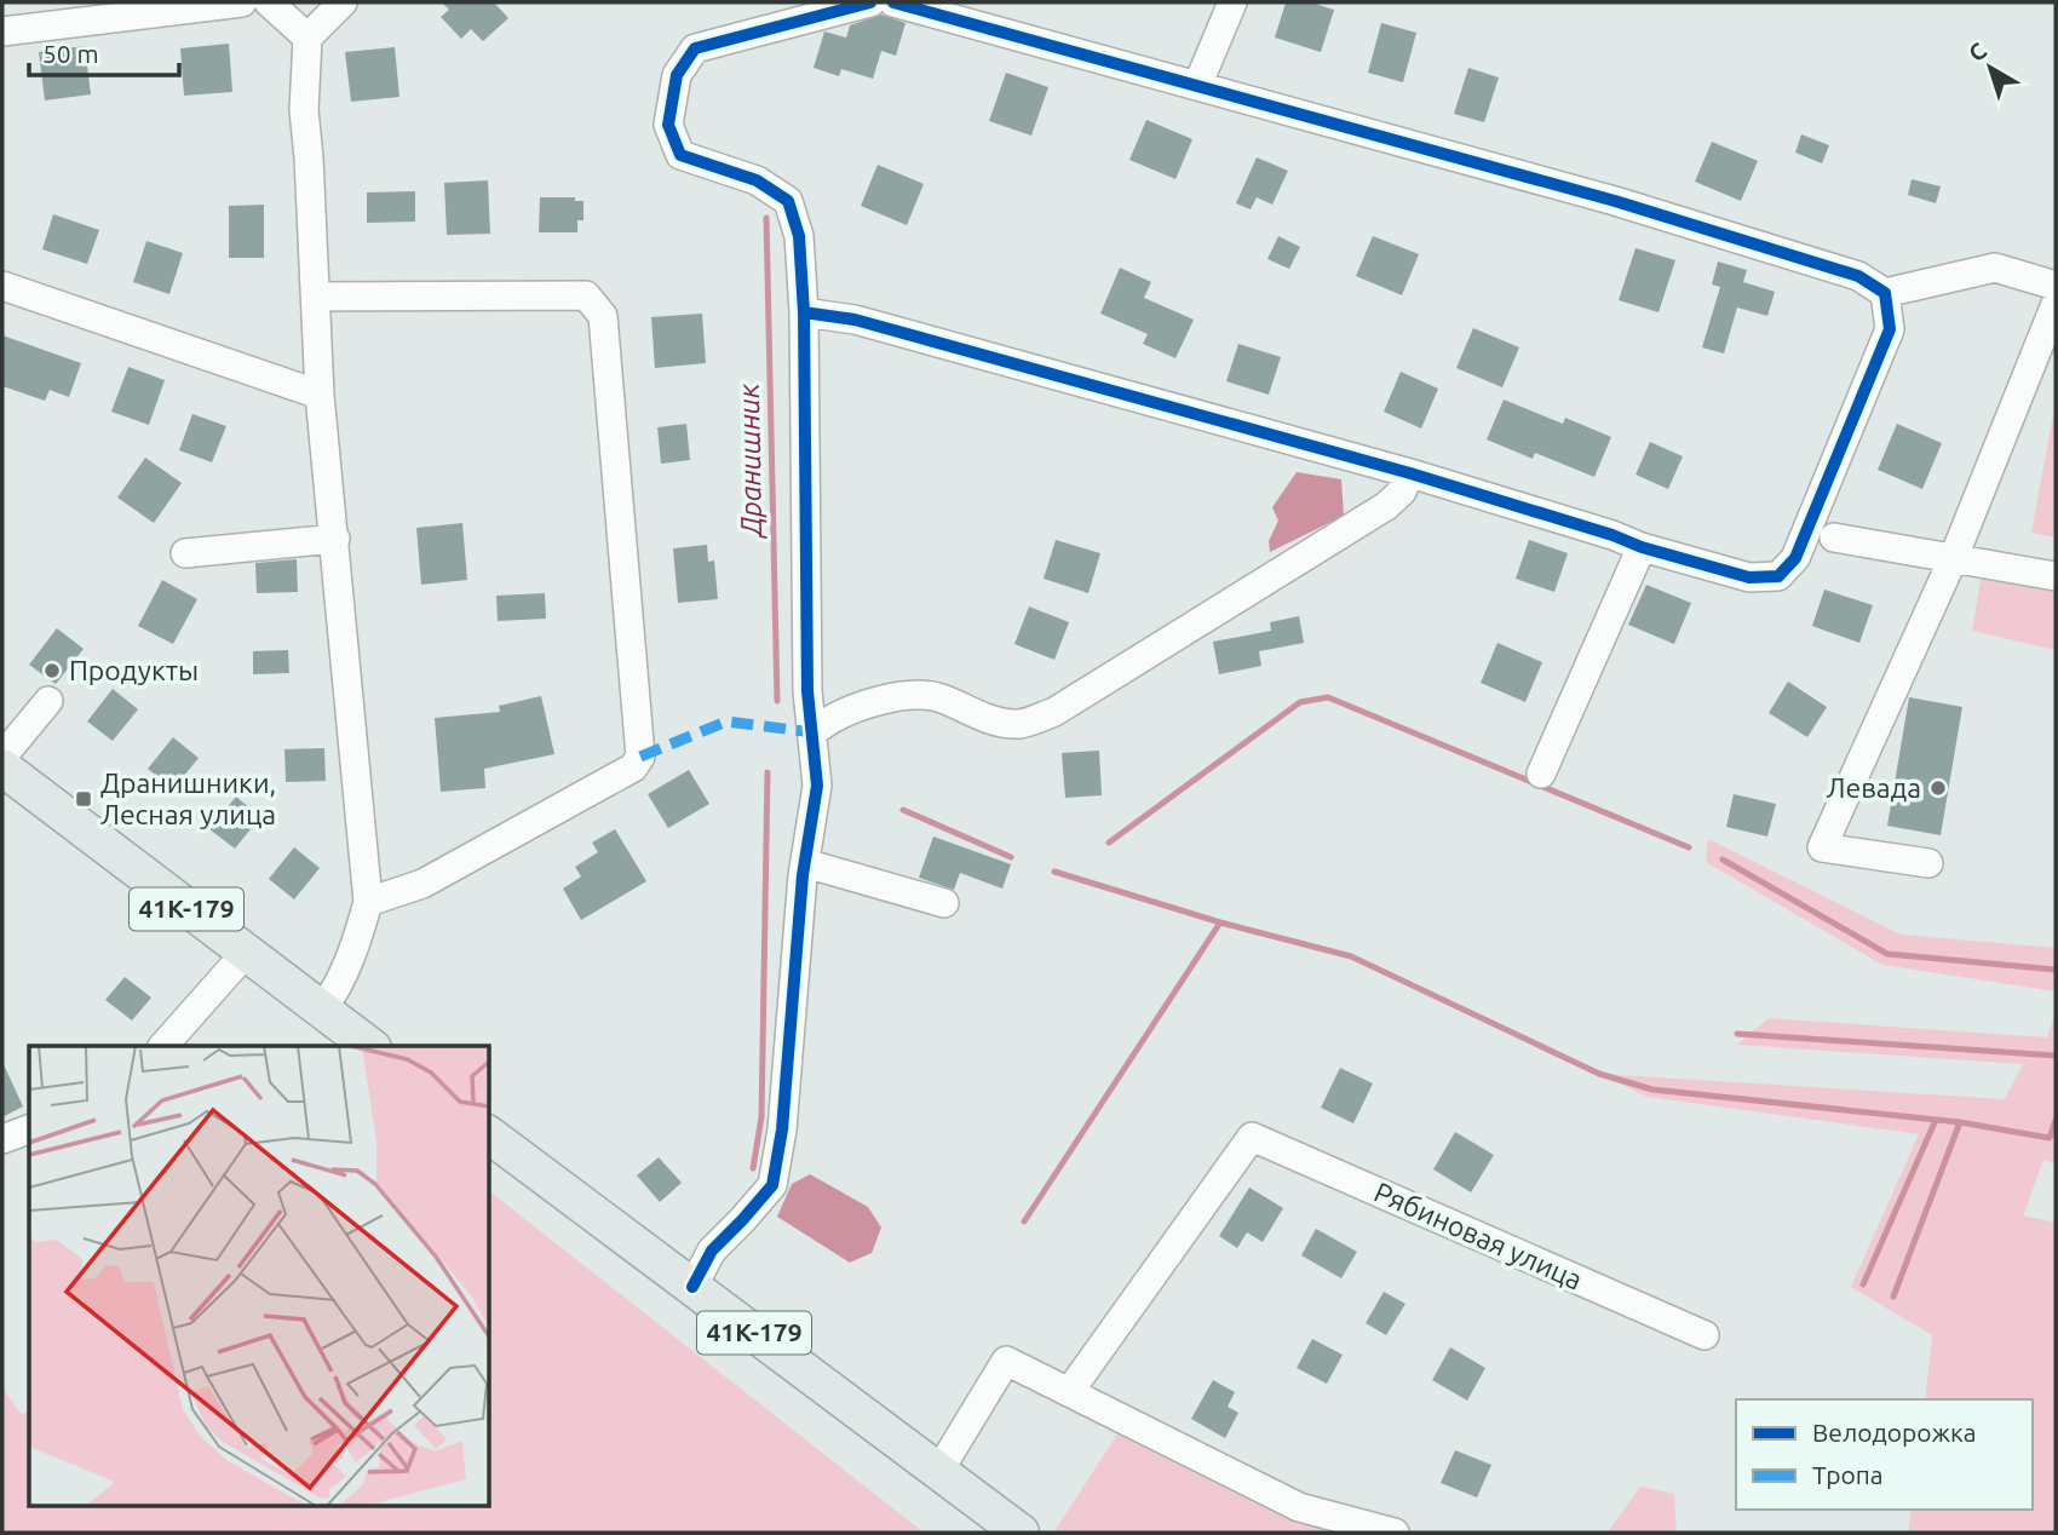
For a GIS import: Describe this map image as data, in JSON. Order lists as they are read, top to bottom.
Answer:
{
  "streets": {
    "main road": ["41К-179"],
    "street": ["Рябиновая улица"]
  },
  "water": ["Дранишник"],
  "places": {
    "other": ["Продукты", "Левада"],
    "transit": ["Дранишники, Лесная улица"]
  },
  "legend": ["Велодорожка", "Тропа"],
  "scale_bar": "50 m",
  "north": "top left"
}
